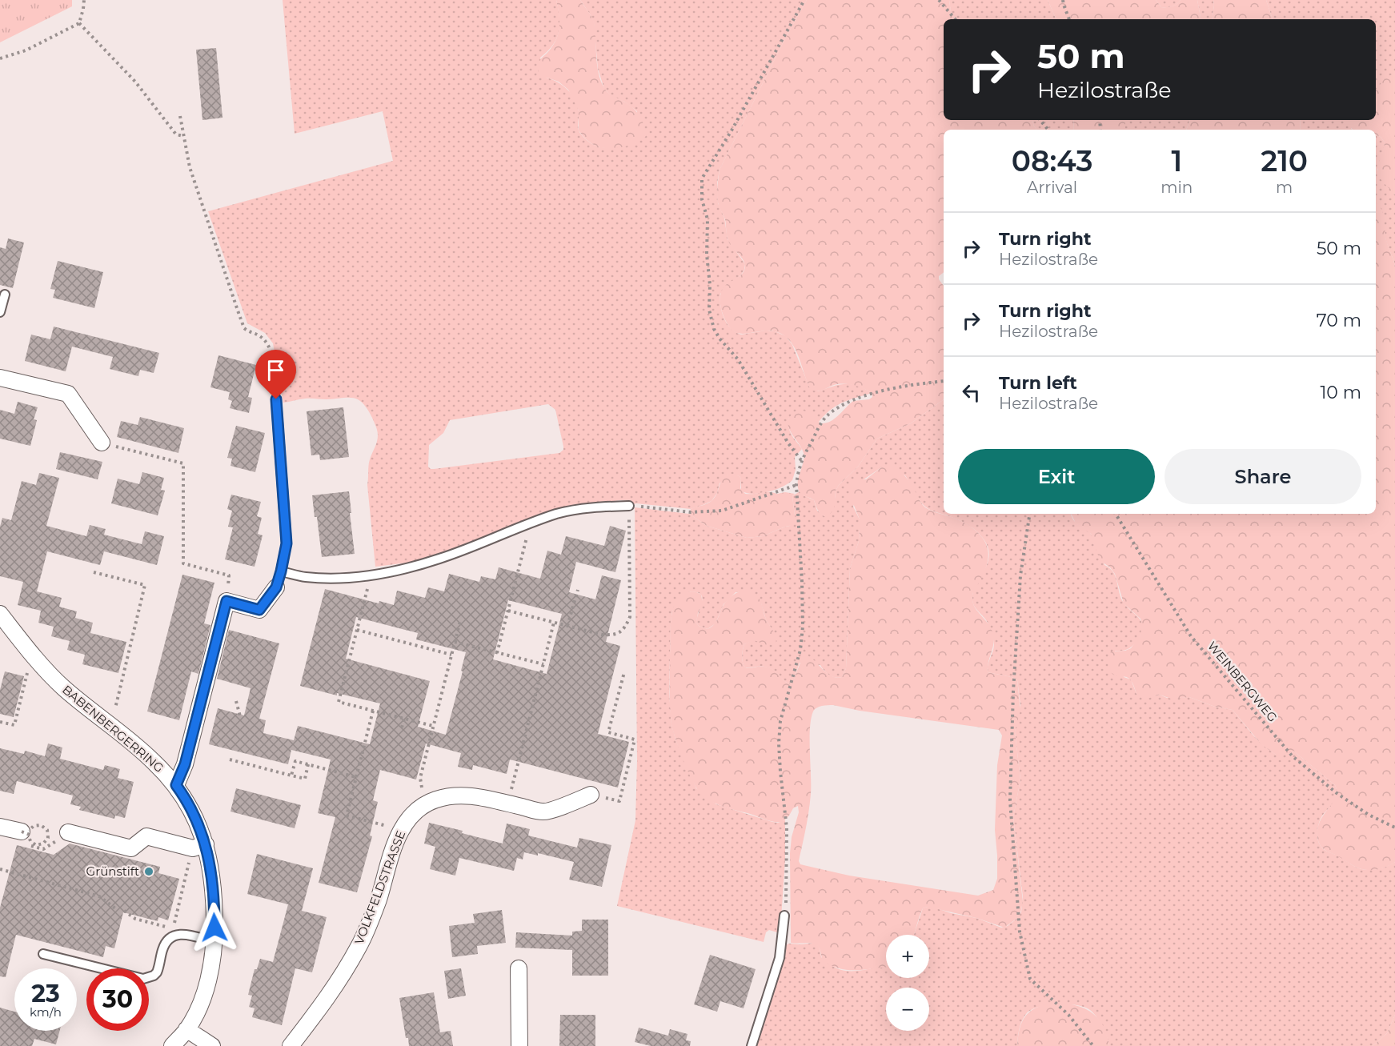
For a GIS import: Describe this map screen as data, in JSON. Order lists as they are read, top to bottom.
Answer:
{
  "streets": {
    "street": ["BABENBERGERRING", "VOLKFELDSTRASSE"],
    "path": ["WEINBERGWEG"]
  },
  "places": ["Grünstift"],
  "page": {
    "turn": ["50 m", "Hezilostraße"],
    "eta": [
      "08:43",
      "Arrival",
      "1",
      "min",
      "210",
      "m"
    ],
    "list": [
      {
        "name": "Turn right",
        "note": "Hezilostraße",
        "value": "50 m"
      },
      {
        "name": "Turn right",
        "note": "Hezilostraße",
        "value": "70 m"
      },
      {
        "name": "Turn left",
        "note": "Hezilostraße",
        "value": "10 m"
      }
    ],
    "buttons": ["Exit", "Share"],
    "map_buttons": ["+", "−"],
    "speed": "23 km/h",
    "limit": "30"
  }
}
